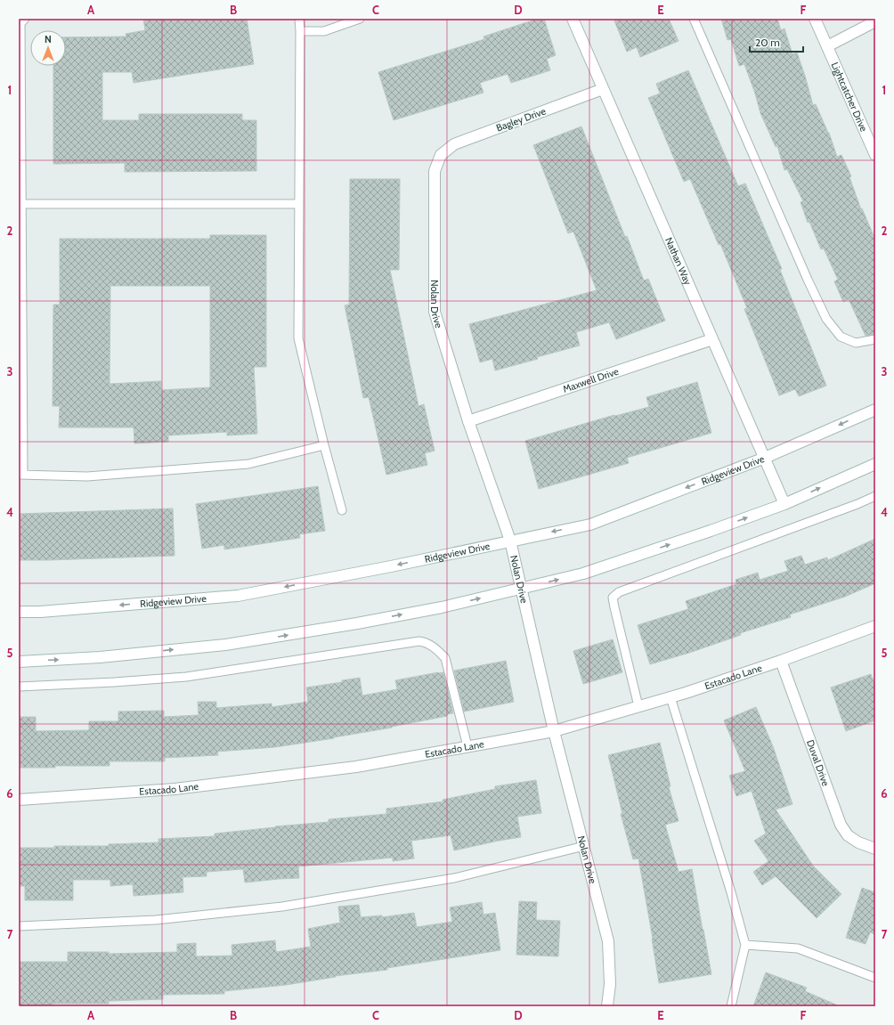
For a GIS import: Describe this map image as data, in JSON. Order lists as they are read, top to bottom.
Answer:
{
  "streets": {
    "street": [
      "Lightcatcher Drive",
      "Bagley Drive",
      "Nathan Way",
      "Nolan Drive",
      "Maxwell Drive",
      "Ridgeview Drive",
      "Estacado Lane",
      "Duval Drive"
    ]
  },
  "crossings": [
    ["Bagley Drive", "Nathan Way"],
    ["Bagley Drive", "Nolan Drive"],
    ["Nathan Way", "Maxwell Drive"],
    ["Nathan Way", "Ridgeview Drive"],
    ["Nolan Drive", "Maxwell Drive"],
    ["Nolan Drive", "Ridgeview Drive"],
    ["Nolan Drive", "Estacado Lane"],
    ["Estacado Lane", "Duval Drive"]
  ],
  "scale_bar": "20 m",
  "north": "top",
  "grid": {
    "columns": [
      "A",
      "B",
      "C",
      "D",
      "E",
      "F"
    ],
    "rows": [
      "1",
      "2",
      "3",
      "4",
      "5",
      "6",
      "7"
    ]
  }
}
